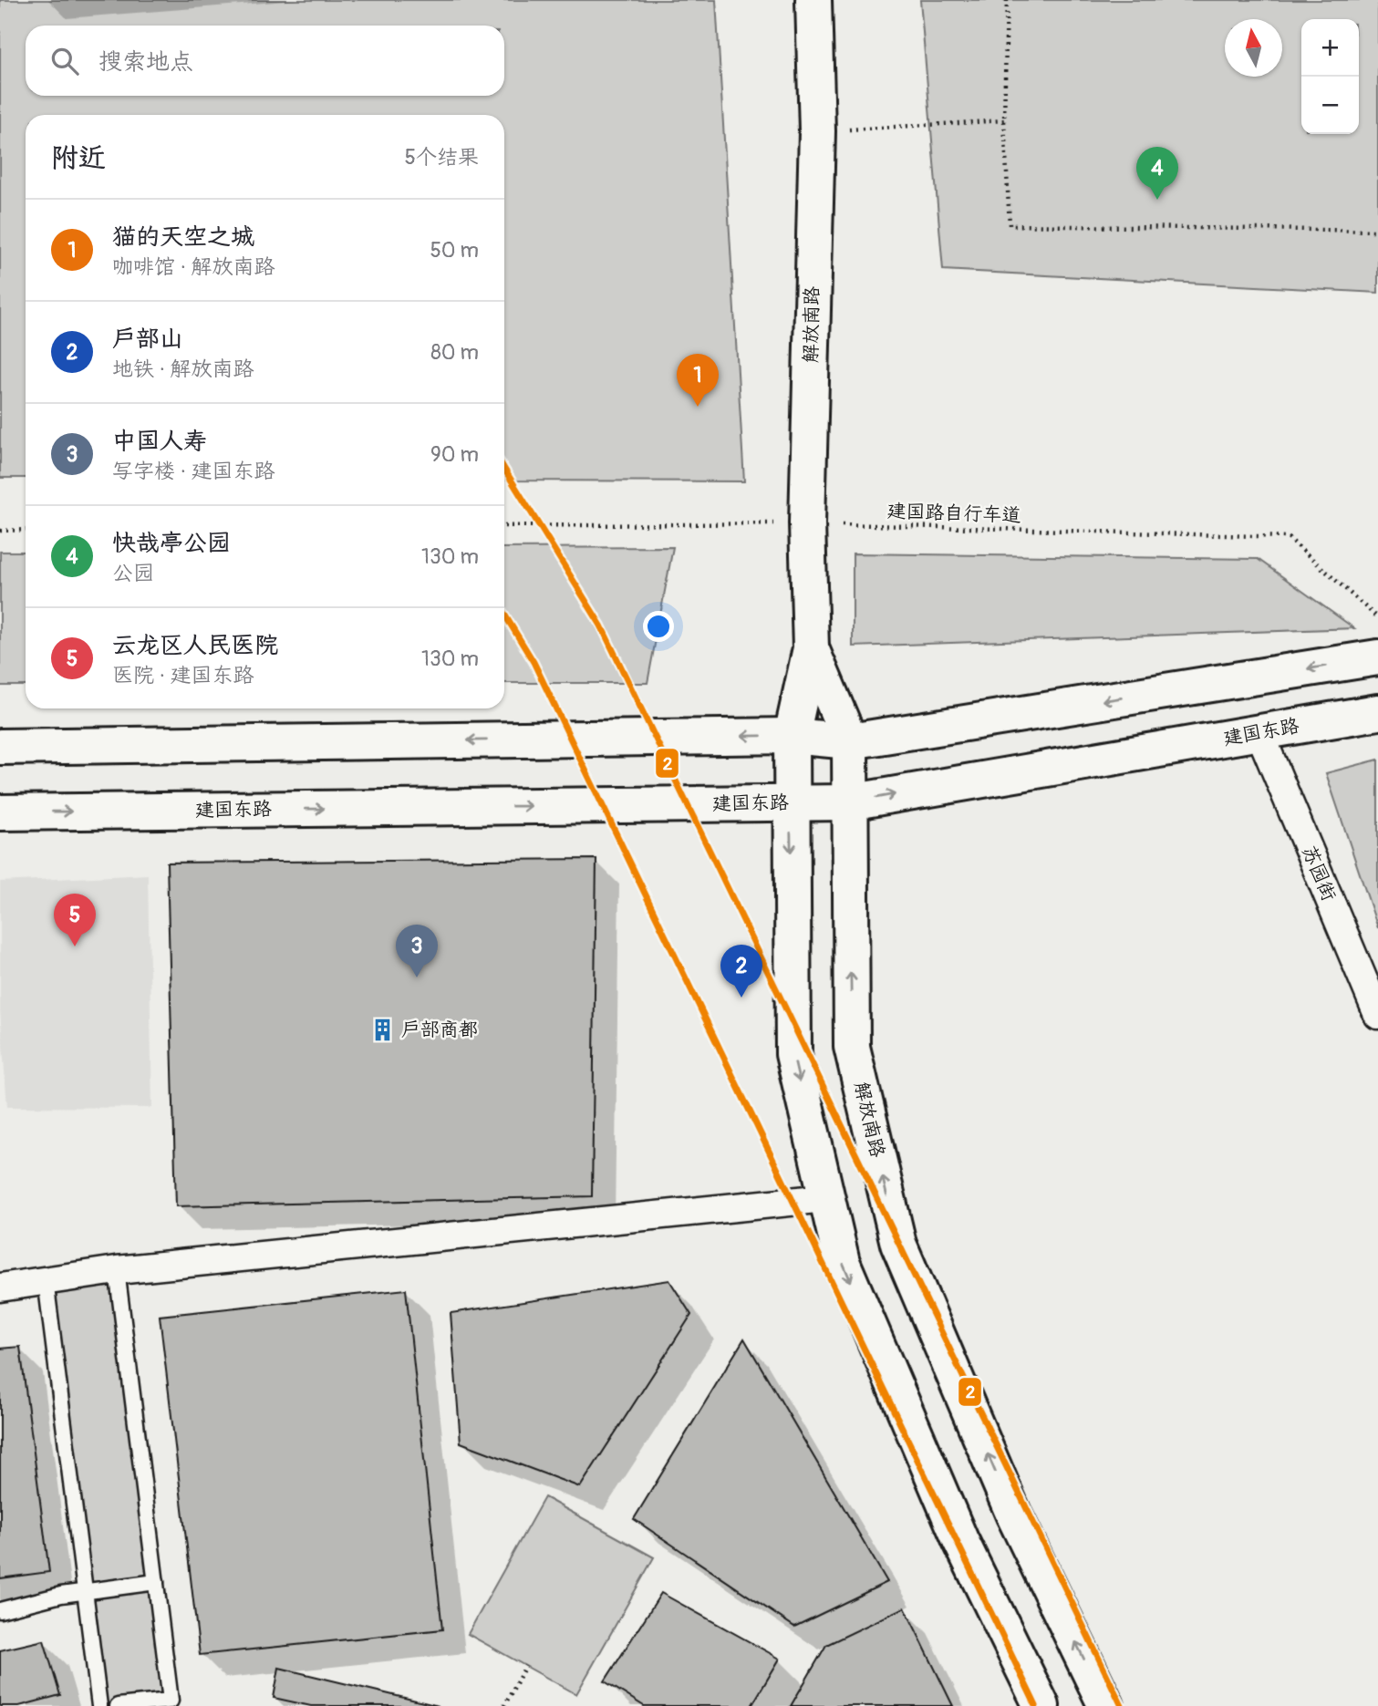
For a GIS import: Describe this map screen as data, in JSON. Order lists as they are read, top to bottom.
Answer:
{
  "streets": {
    "main road": ["解放南路", "建国东路"],
    "street": ["苏园街"],
    "path": ["建国路自行车道"]
  },
  "crossings": [
    ["解放南路", "建国路自行车道"],
    ["解放南路", "建国东路"],
    ["建国东路", "苏园街"]
  ],
  "places": {
    "building": ["户部商都"]
  },
  "lines": ["transit line 2"],
  "north": "top",
  "page": {
    "map_buttons": ["+", "−"],
    "search": "搜索地点",
    "heading": ["附近", "5个结果"],
    "pins": [
      "4",
      "1",
      "5",
      "3",
      "2"
    ],
    "list": [
      {
        "mark": "1",
        "name": "猫的天空之城",
        "note": "咖啡馆 · 解放南路",
        "value": "50 m"
      },
      {
        "mark": "2",
        "name": "户部山",
        "note": "地铁 · 解放南路",
        "value": "80 m"
      },
      {
        "mark": "3",
        "name": "中国人寿",
        "note": "写字楼 · 建国东路",
        "value": "90 m"
      },
      {
        "mark": "4",
        "name": "快哉亭公园",
        "note": "公园",
        "value": "130 m"
      },
      {
        "mark": "5",
        "name": "云龙区人民医院",
        "note": "医院 · 建国东路",
        "value": "130 m"
      }
    ]
  }
}
